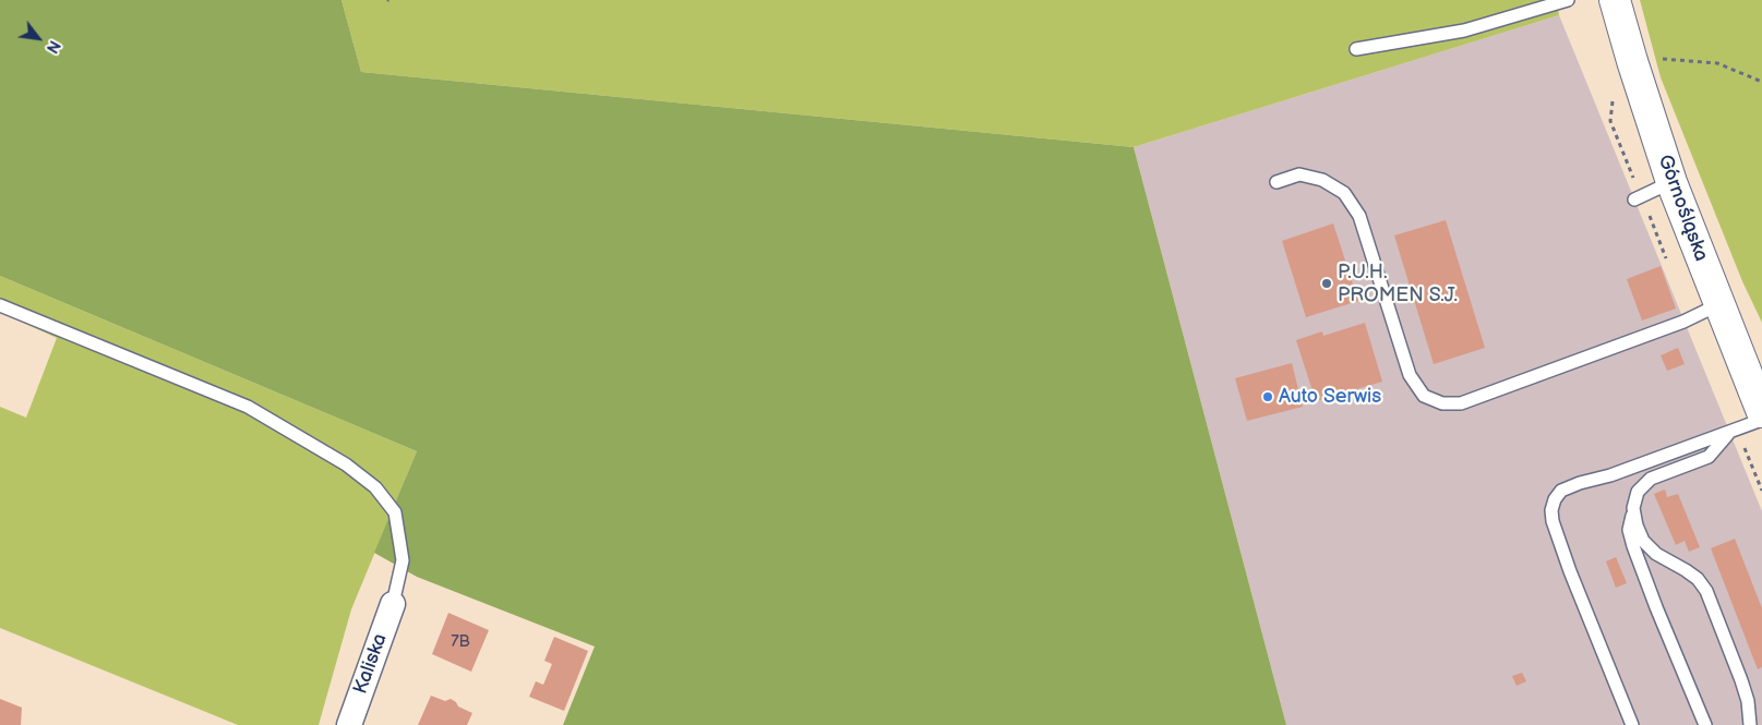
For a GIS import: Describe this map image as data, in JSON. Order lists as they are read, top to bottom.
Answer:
{
  "streets": {
    "street": ["Górnośląska", "Kaliska"]
  },
  "places": ["P.U.H. PROMEN S.J.", "Auto Serwis"],
  "house_numbers": ["7B"],
  "north": "bottom right"
}
